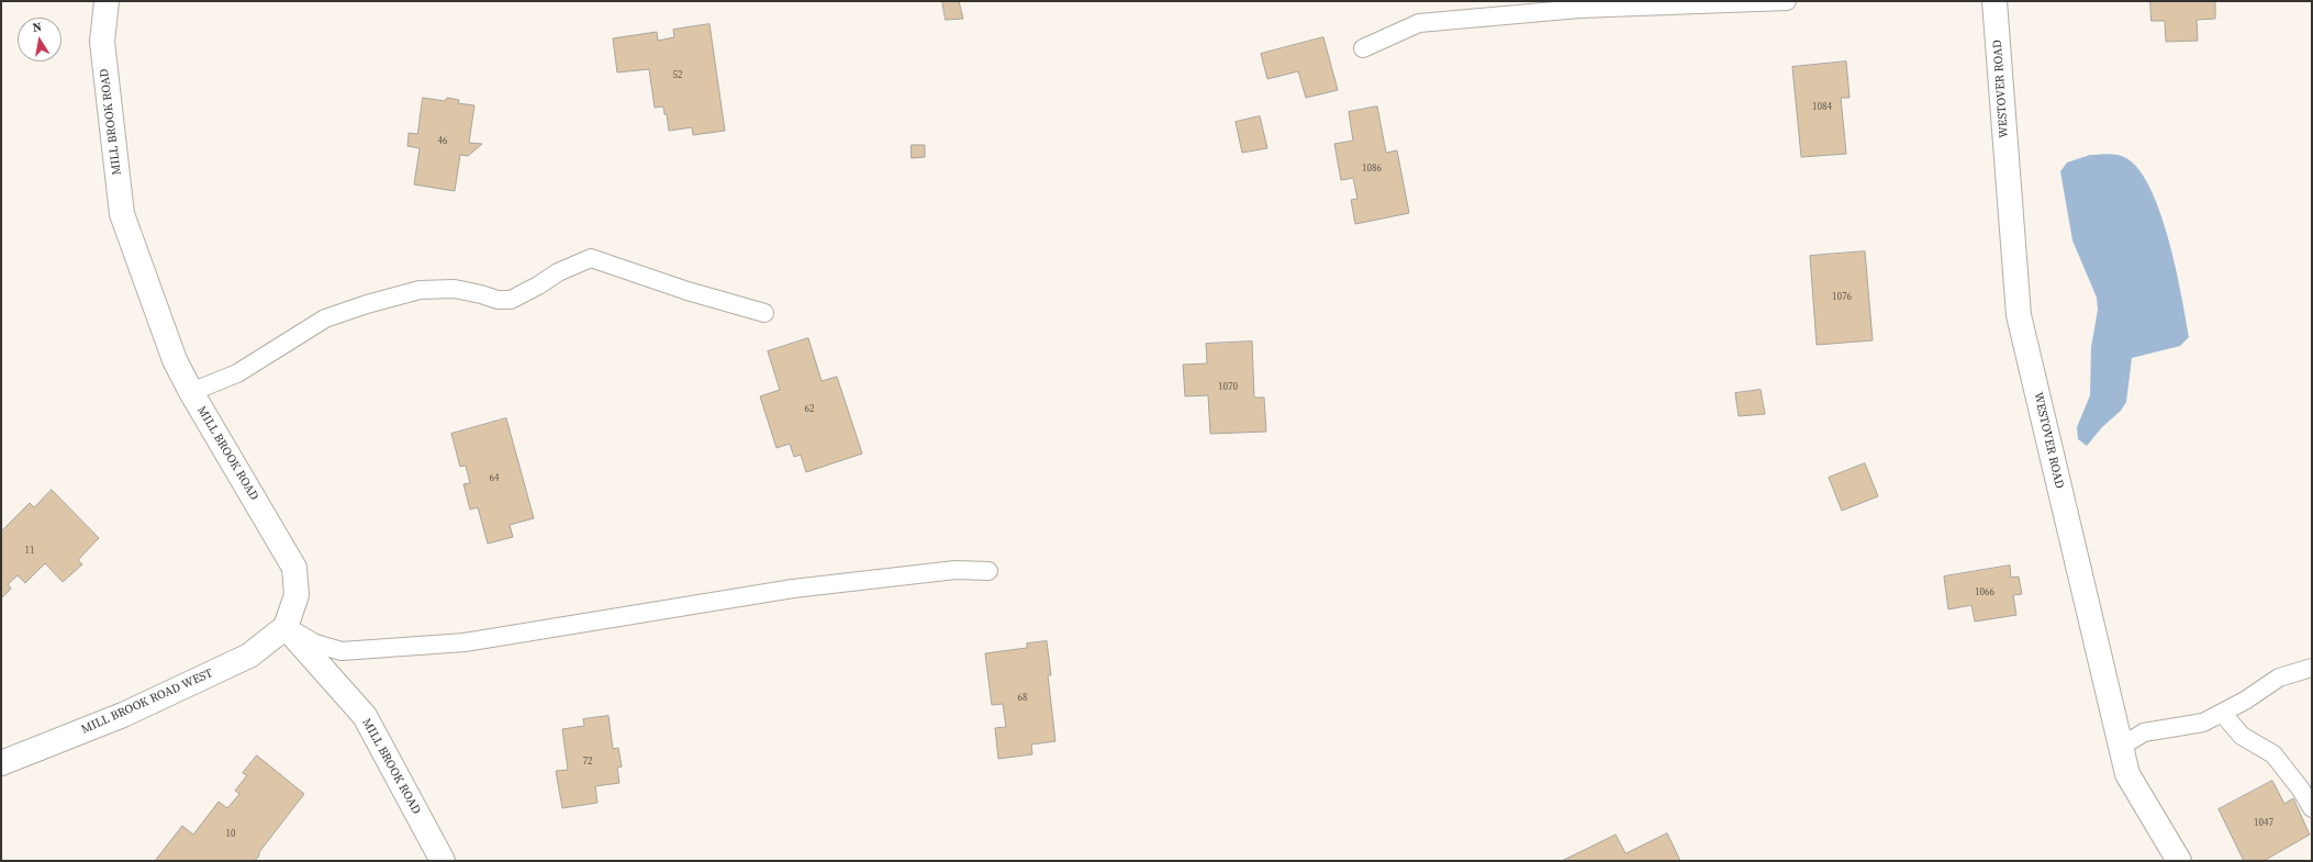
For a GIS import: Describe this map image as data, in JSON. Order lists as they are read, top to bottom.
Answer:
{
  "streets": {
    "street": ["WESTOVER ROAD", "MILL BROOK ROAD", "MILL BROOK ROAD WEST"]
  },
  "crossings": [
    ["MILL BROOK ROAD", "MILL BROOK ROAD WEST"]
  ],
  "house_numbers": [
    "52",
    "1084",
    "46",
    "1086",
    "1076",
    "1070",
    "62",
    "64",
    "11",
    "1066",
    "68",
    "72",
    "1047",
    "10"
  ],
  "north": "top"
}
